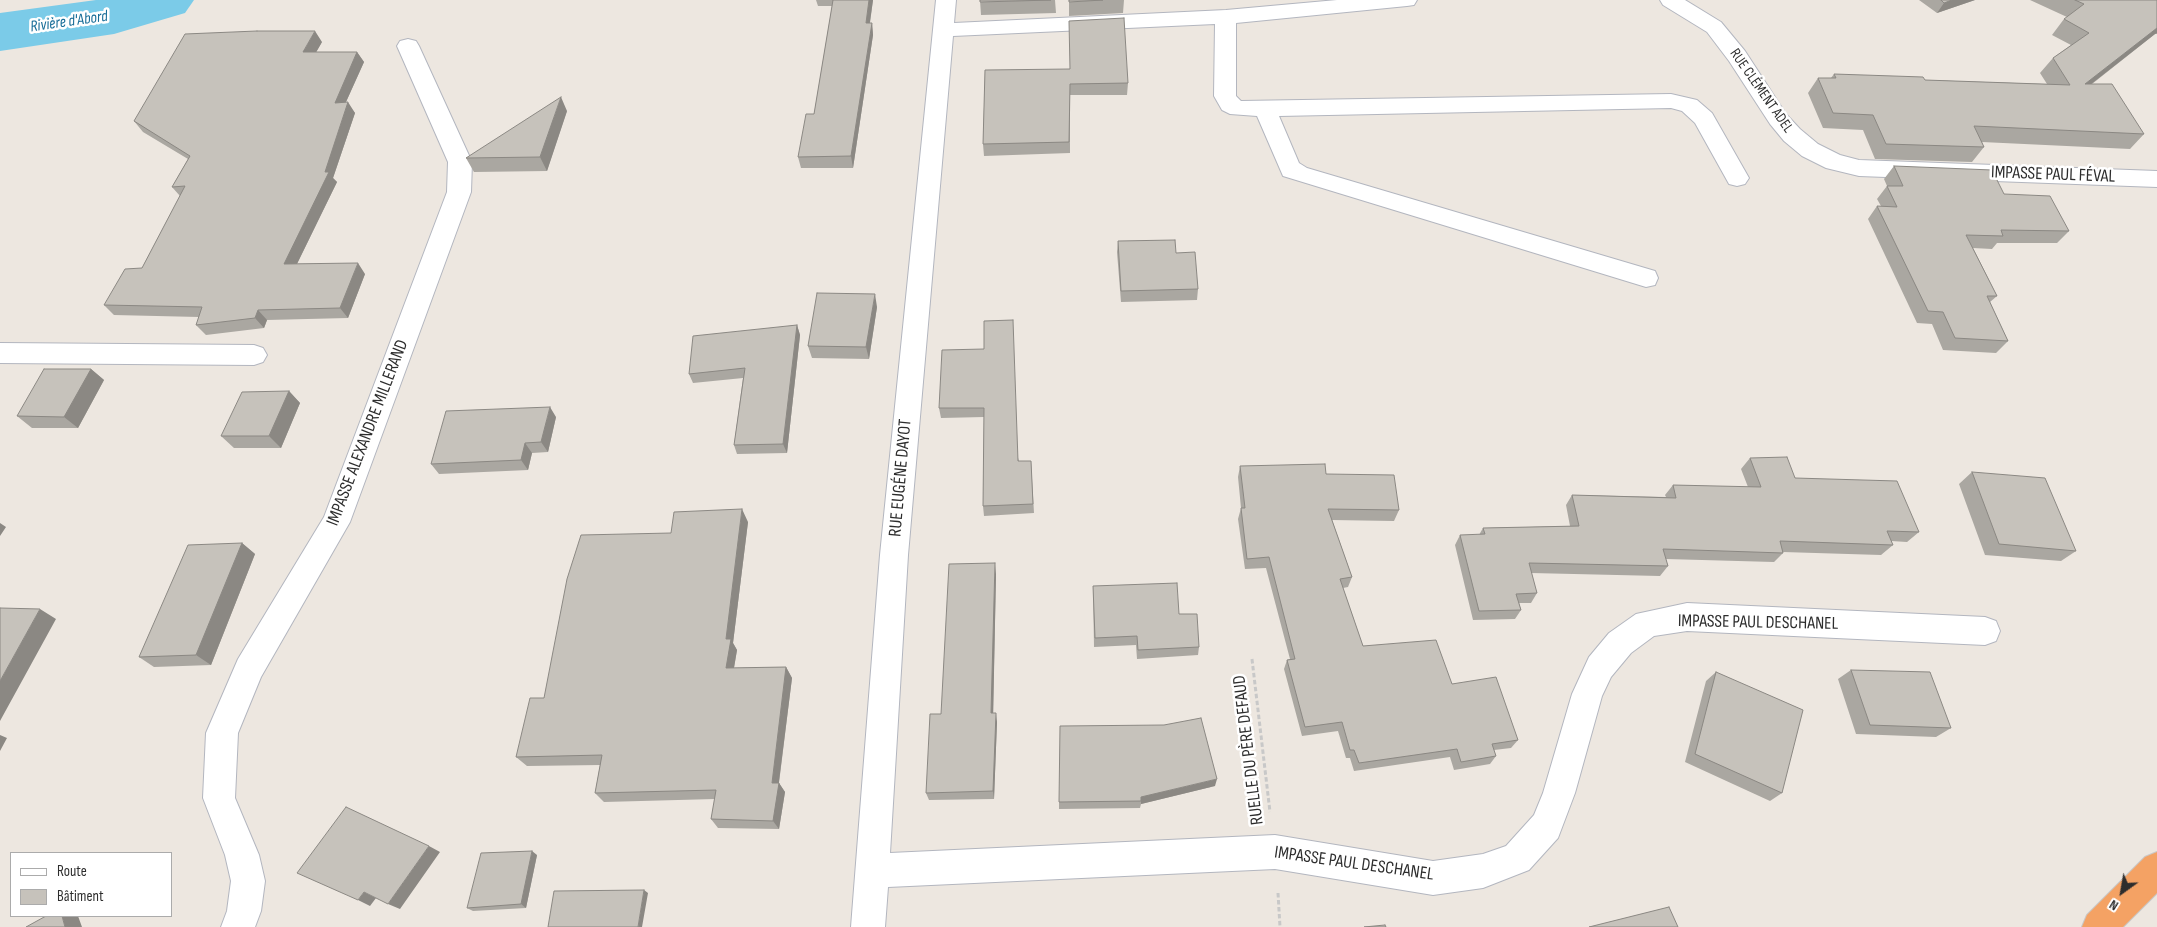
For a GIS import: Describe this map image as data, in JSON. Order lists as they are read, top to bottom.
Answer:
{
  "streets": {
    "street": [
      "RUE CLÉMENT ADEL",
      "IMPASSE PAUL FÉVAL",
      "IMPASSE ALEXANDRE MILLERAND",
      "RUE EUGÉNE DAYOT",
      "IMPASSE PAUL DESCHANEL"
    ],
    "path": ["RUELLE DU PÈRE DEFAUD"]
  },
  "crossings": [
    ["RUE CLÉMENT ADEL", "IMPASSE PAUL FÉVAL"],
    ["RUE EUGÉNE DAYOT", "IMPASSE PAUL DESCHANEL"],
    ["IMPASSE PAUL DESCHANEL", "RUELLE DU PÈRE DEFAUD"]
  ],
  "water": ["Rivière d'Abord"],
  "legend": ["Route", "Bâtiment"],
  "north": "bottom left"
}
